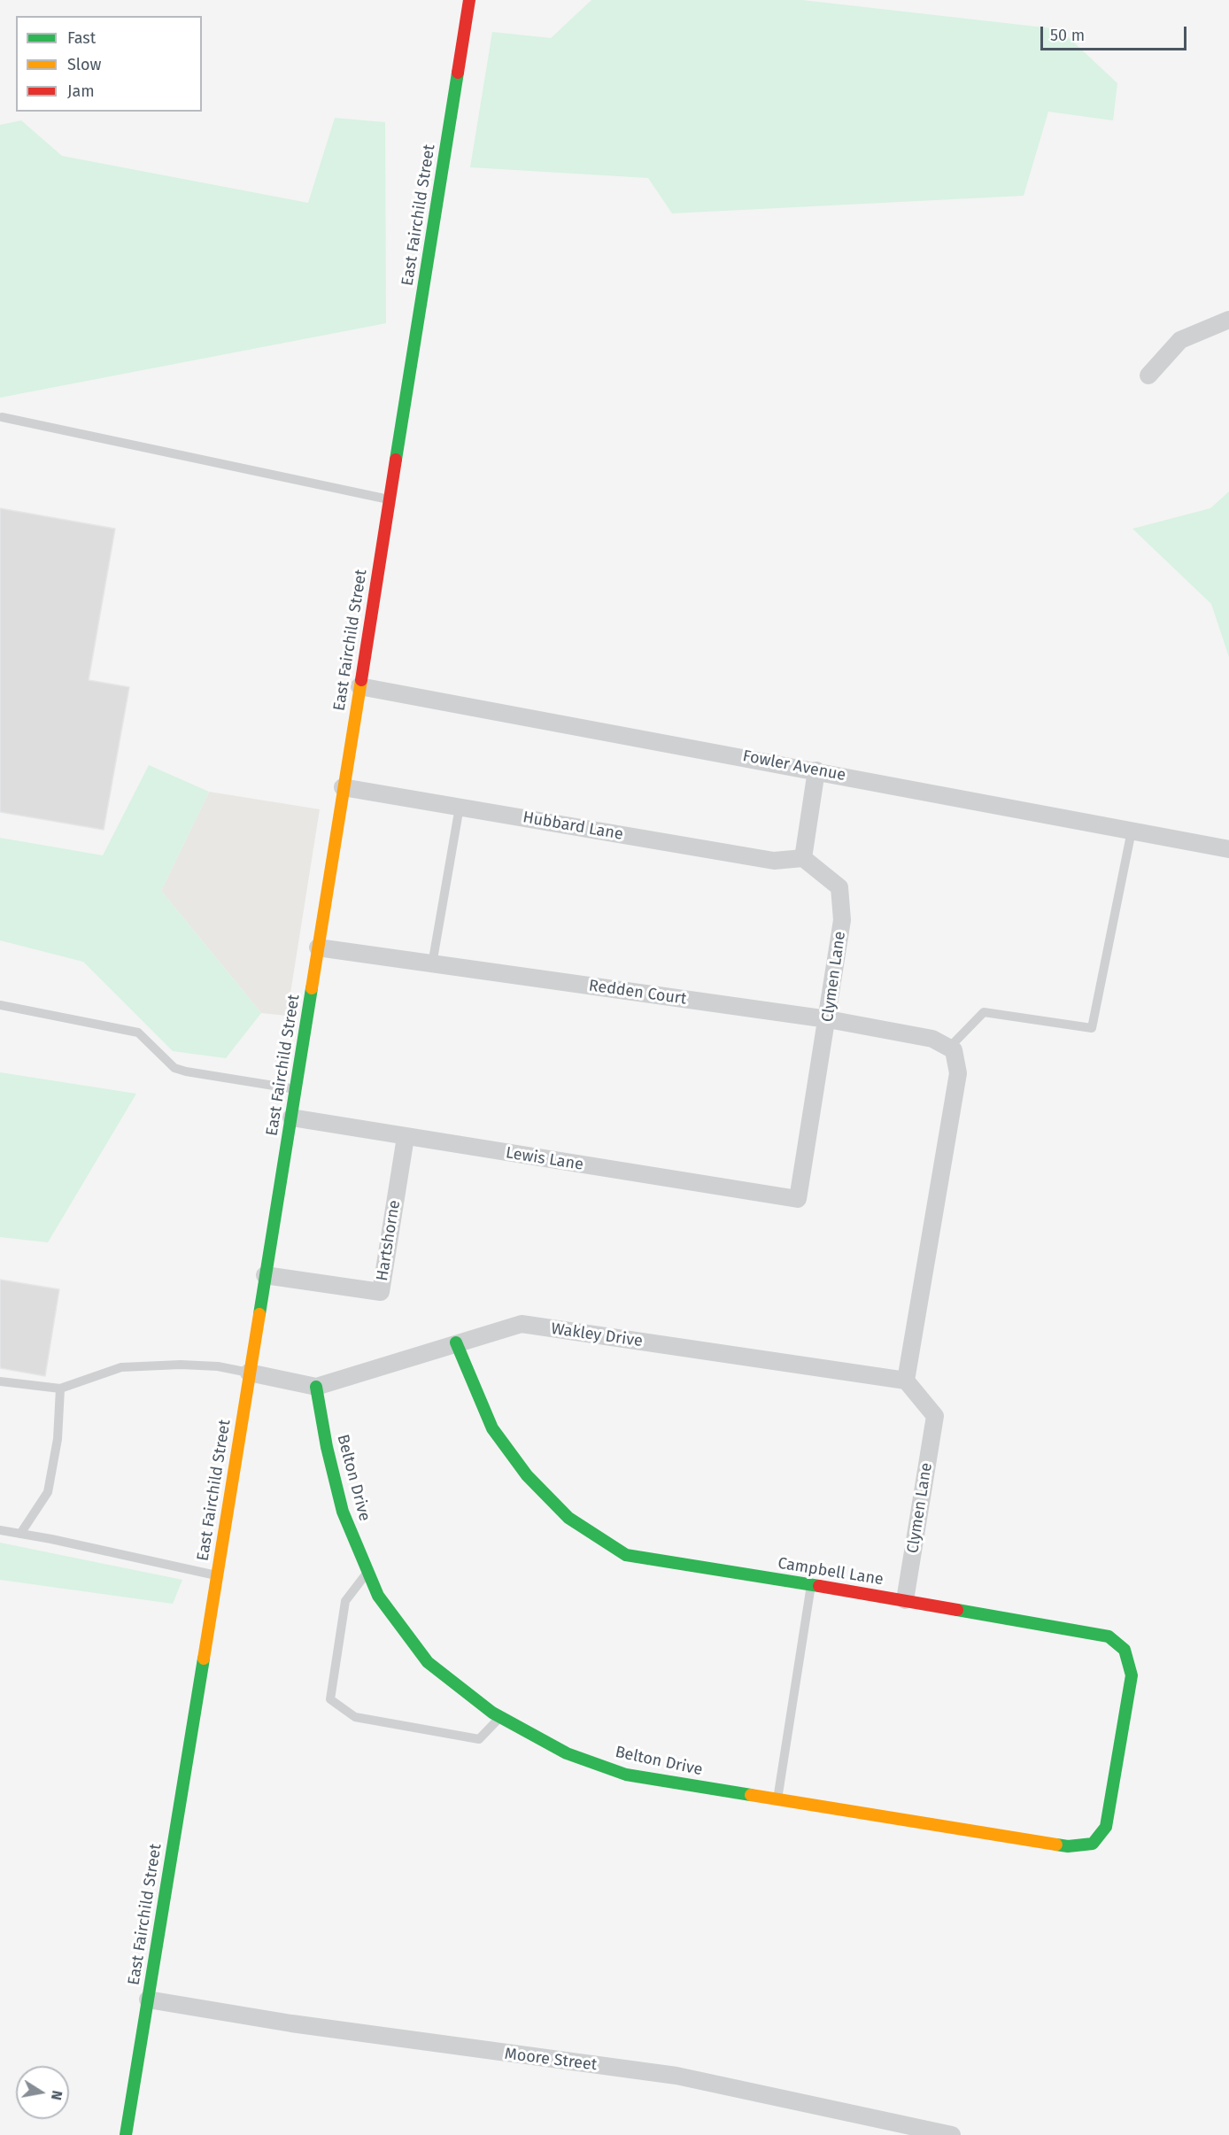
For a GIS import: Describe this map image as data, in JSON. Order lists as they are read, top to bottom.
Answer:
{
  "streets": {
    "street": [
      "East Fairchild Street",
      "Fowler Avenue",
      "Hubbard Lane",
      "Clymen Lane",
      "Redden Court",
      "Lewis Lane",
      "Hartshorne",
      "Wakley Drive",
      "Belton Drive",
      "Campbell Lane",
      "Moore Street"
    ]
  },
  "crossings": [
    ["East Fairchild Street", "Fowler Avenue"],
    ["East Fairchild Street", "Hubbard Lane"],
    ["East Fairchild Street", "Redden Court"],
    ["East Fairchild Street", "Lewis Lane"],
    ["East Fairchild Street", "Hartshorne"],
    ["East Fairchild Street", "Wakley Drive"],
    ["East Fairchild Street", "Moore Street"],
    ["Hubbard Lane", "Clymen Lane"],
    ["Clymen Lane", "Redden Court"],
    ["Clymen Lane", "Lewis Lane"],
    ["Clymen Lane", "Wakley Drive"],
    ["Clymen Lane", "Campbell Lane"],
    ["Lewis Lane", "Hartshorne"],
    ["Wakley Drive", "Belton Drive"],
    ["Wakley Drive", "Campbell Lane"],
    ["Belton Drive", "Campbell Lane"]
  ],
  "legend": ["Fast", "Slow", "Jam"],
  "scale_bar": "50 m",
  "north": "right"
}
